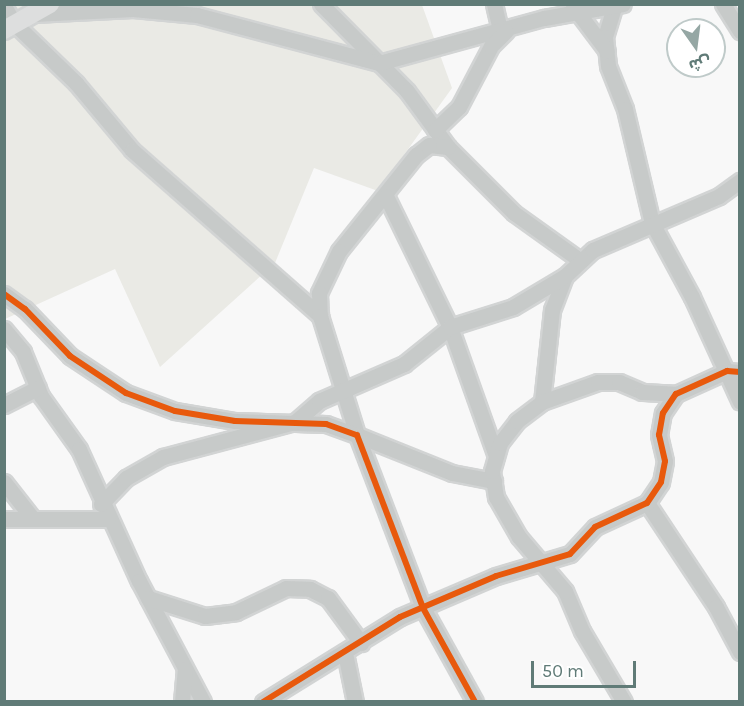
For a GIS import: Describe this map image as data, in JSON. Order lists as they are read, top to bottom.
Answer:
{
  "scale_bar": "50 m",
  "north": "bottom"
}
